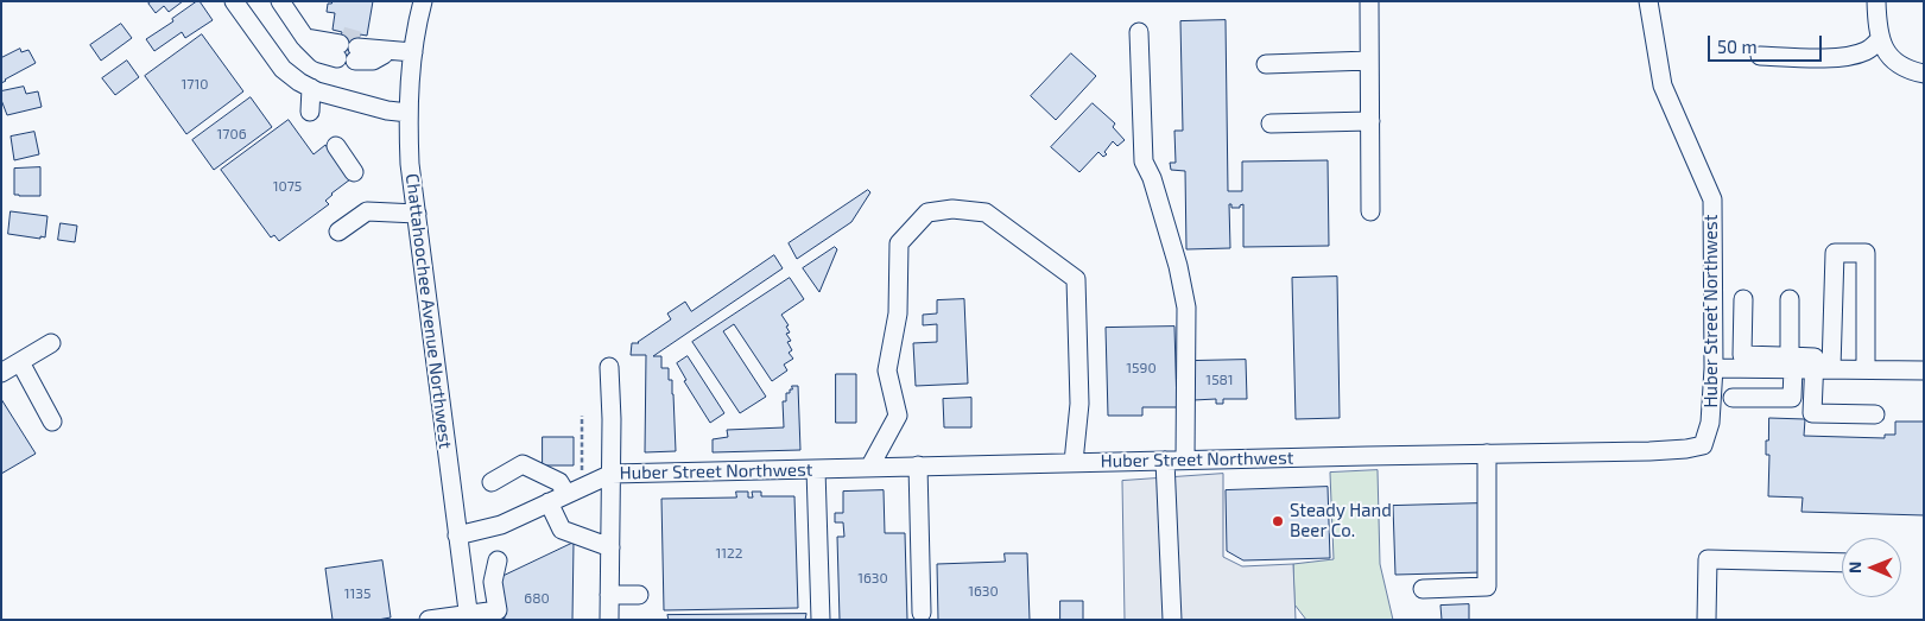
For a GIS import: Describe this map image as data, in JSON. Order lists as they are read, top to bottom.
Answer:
{
  "streets": {
    "street": ["Chattahoochee Avenue Northwest", "Huber Street Northwest"]
  },
  "crossings": [
    ["Chattahoochee Avenue Northwest", "Huber Street Northwest"]
  ],
  "places": ["Steady Hand Beer Co."],
  "house_numbers": [
    "1710",
    "1706",
    "1075",
    "1590",
    "1581",
    "1122",
    "1630",
    "1630",
    "1135",
    "680"
  ],
  "scale_bar": "50 m",
  "north": "left"
}
